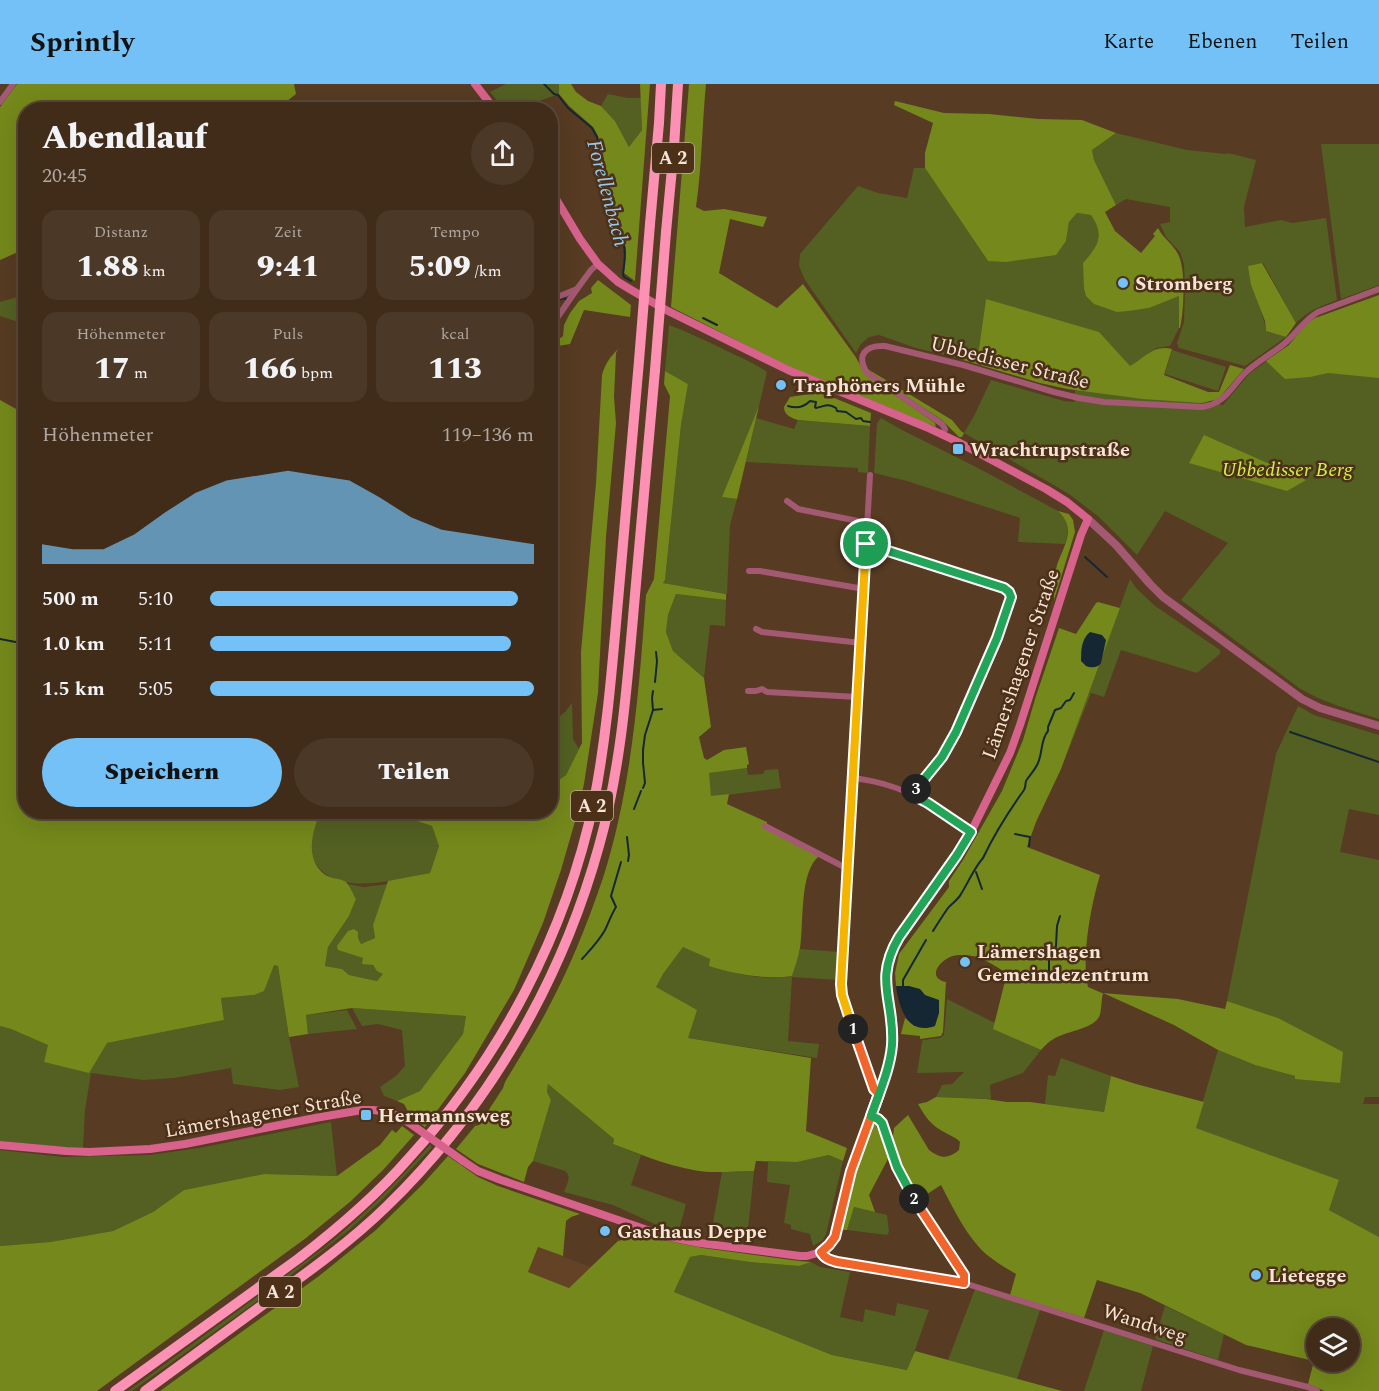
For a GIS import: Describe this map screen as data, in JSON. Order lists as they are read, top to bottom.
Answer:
{
  "streets": {
    "highway": ["A 2"],
    "main road": ["Lämershagener Straße"],
    "street": ["Ubbedisser Straße", "Wandweg"]
  },
  "crossings": [
    ["Lämershagener Straße", "Wandweg"]
  ],
  "water": ["Forellenbach"],
  "parks": ["Ubbedisser Berg"],
  "places": {
    "other": [
      "Stromberg",
      "Traphöners Mühle",
      "Lämershagen Gemeindezentrum",
      "Gasthaus Deppe",
      "Lietegge"
    ],
    "transit": ["Wrachtrupstraße", "Hermannsweg"]
  },
  "page": {
    "header": "Sprintly",
    "nav": ["Karte", "Ebenen", "Teilen"],
    "heading": ["Abendlauf", "20:45"],
    "stats": [
      ["Distanz", "1.88 km"],
      ["Zeit", "9:41"],
      ["Tempo", "5:09 /km"],
      ["Höhenmeter", "17 m"],
      ["Puls", "166 bpm"],
      ["kcal", "113"]
    ],
    "chart": ["Höhenmeter", "119–136 m"],
    "list": [
      {
        "name": "500 m",
        "note": "5:10"
      },
      {
        "name": "1.0 km",
        "note": "5:11"
      },
      {
        "name": "1.5 km",
        "note": "5:05"
      }
    ],
    "buttons": ["Speichern", "Teilen"],
    "pins": ["3", "1", "2"]
  }
}
